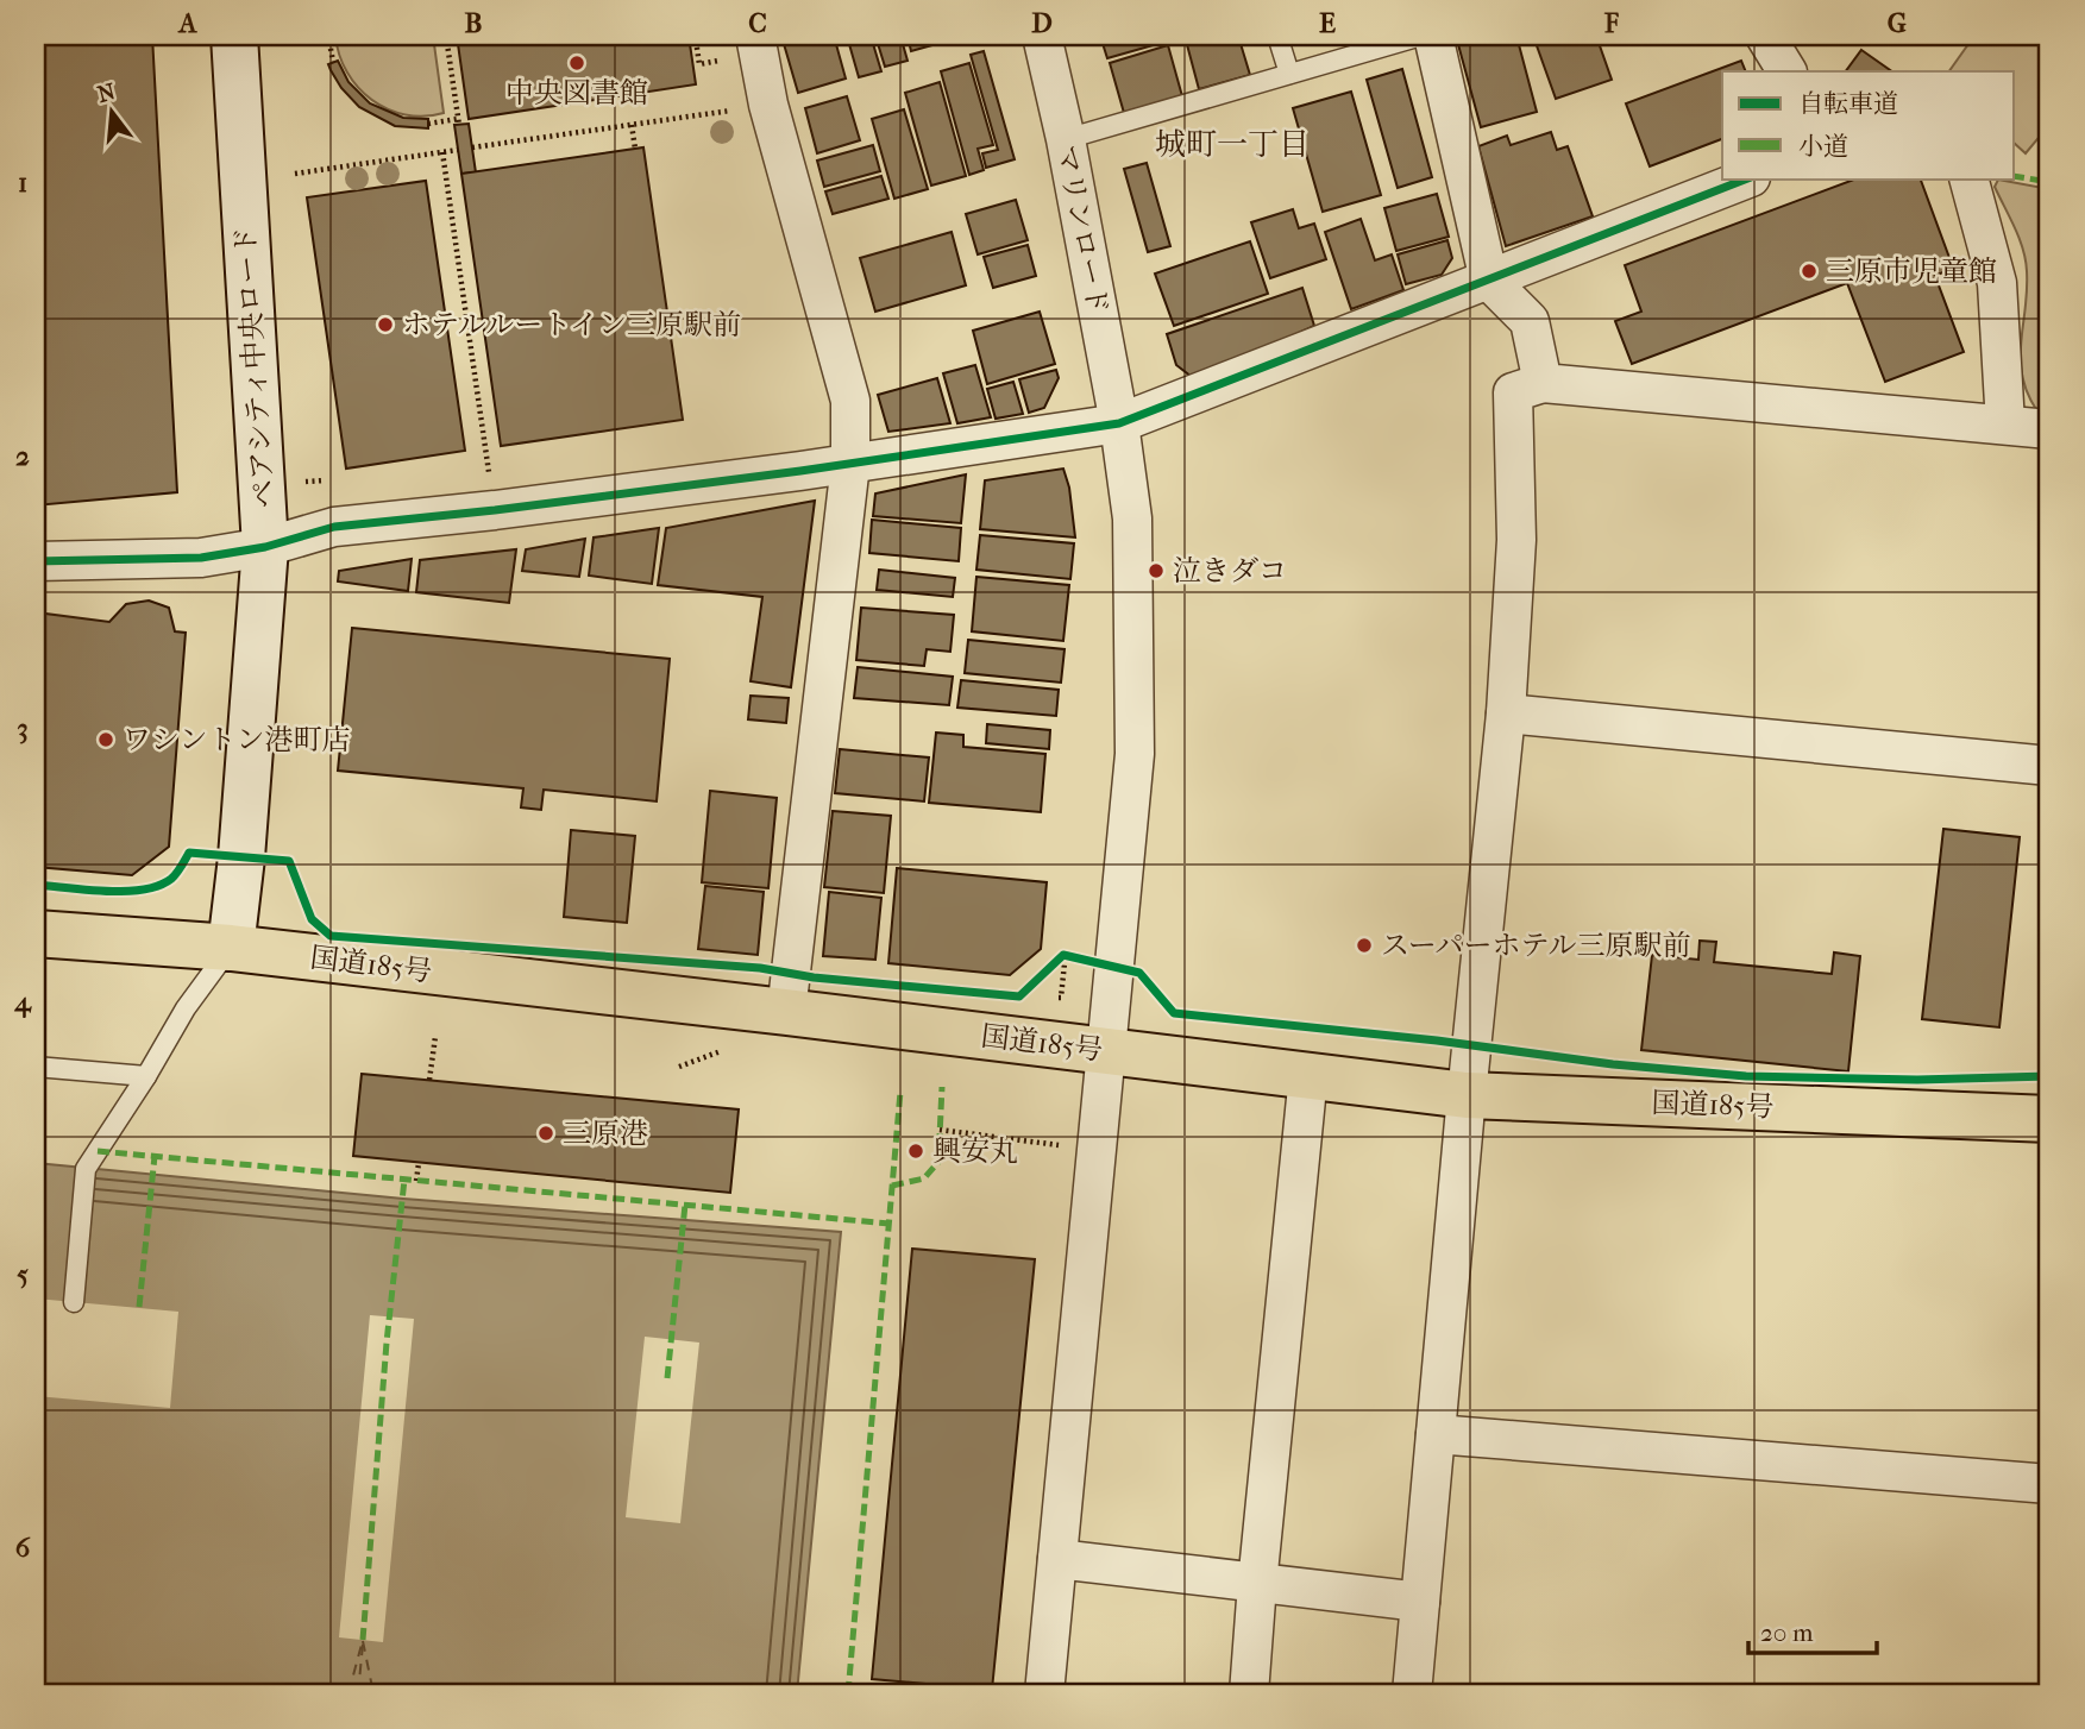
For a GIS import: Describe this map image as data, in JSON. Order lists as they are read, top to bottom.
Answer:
{
  "streets": {
    "highway": ["国道185号"],
    "street": ["マリンロード", "ペアシティ中央ロード"]
  },
  "crossings": [
    ["マリンロード", "国道185号"],
    ["ペアシティ中央ロード", "国道185号"]
  ],
  "districts": ["城町一丁目"],
  "places": [
    "中央図書館",
    "三原市児童館",
    "ホテルルートイン三原駅前",
    "泣きダコ",
    "ワシントン港町店",
    "スーパーホテル三原駅前",
    "三原港",
    "興安丸"
  ],
  "legend": ["自転車道", "小道"],
  "scale_bar": "20 m",
  "north": "top",
  "grid": {
    "columns": [
      "A",
      "B",
      "C",
      "D",
      "E",
      "F",
      "G"
    ],
    "rows": [
      "1",
      "2",
      "3",
      "4",
      "5",
      "6"
    ]
  }
}
